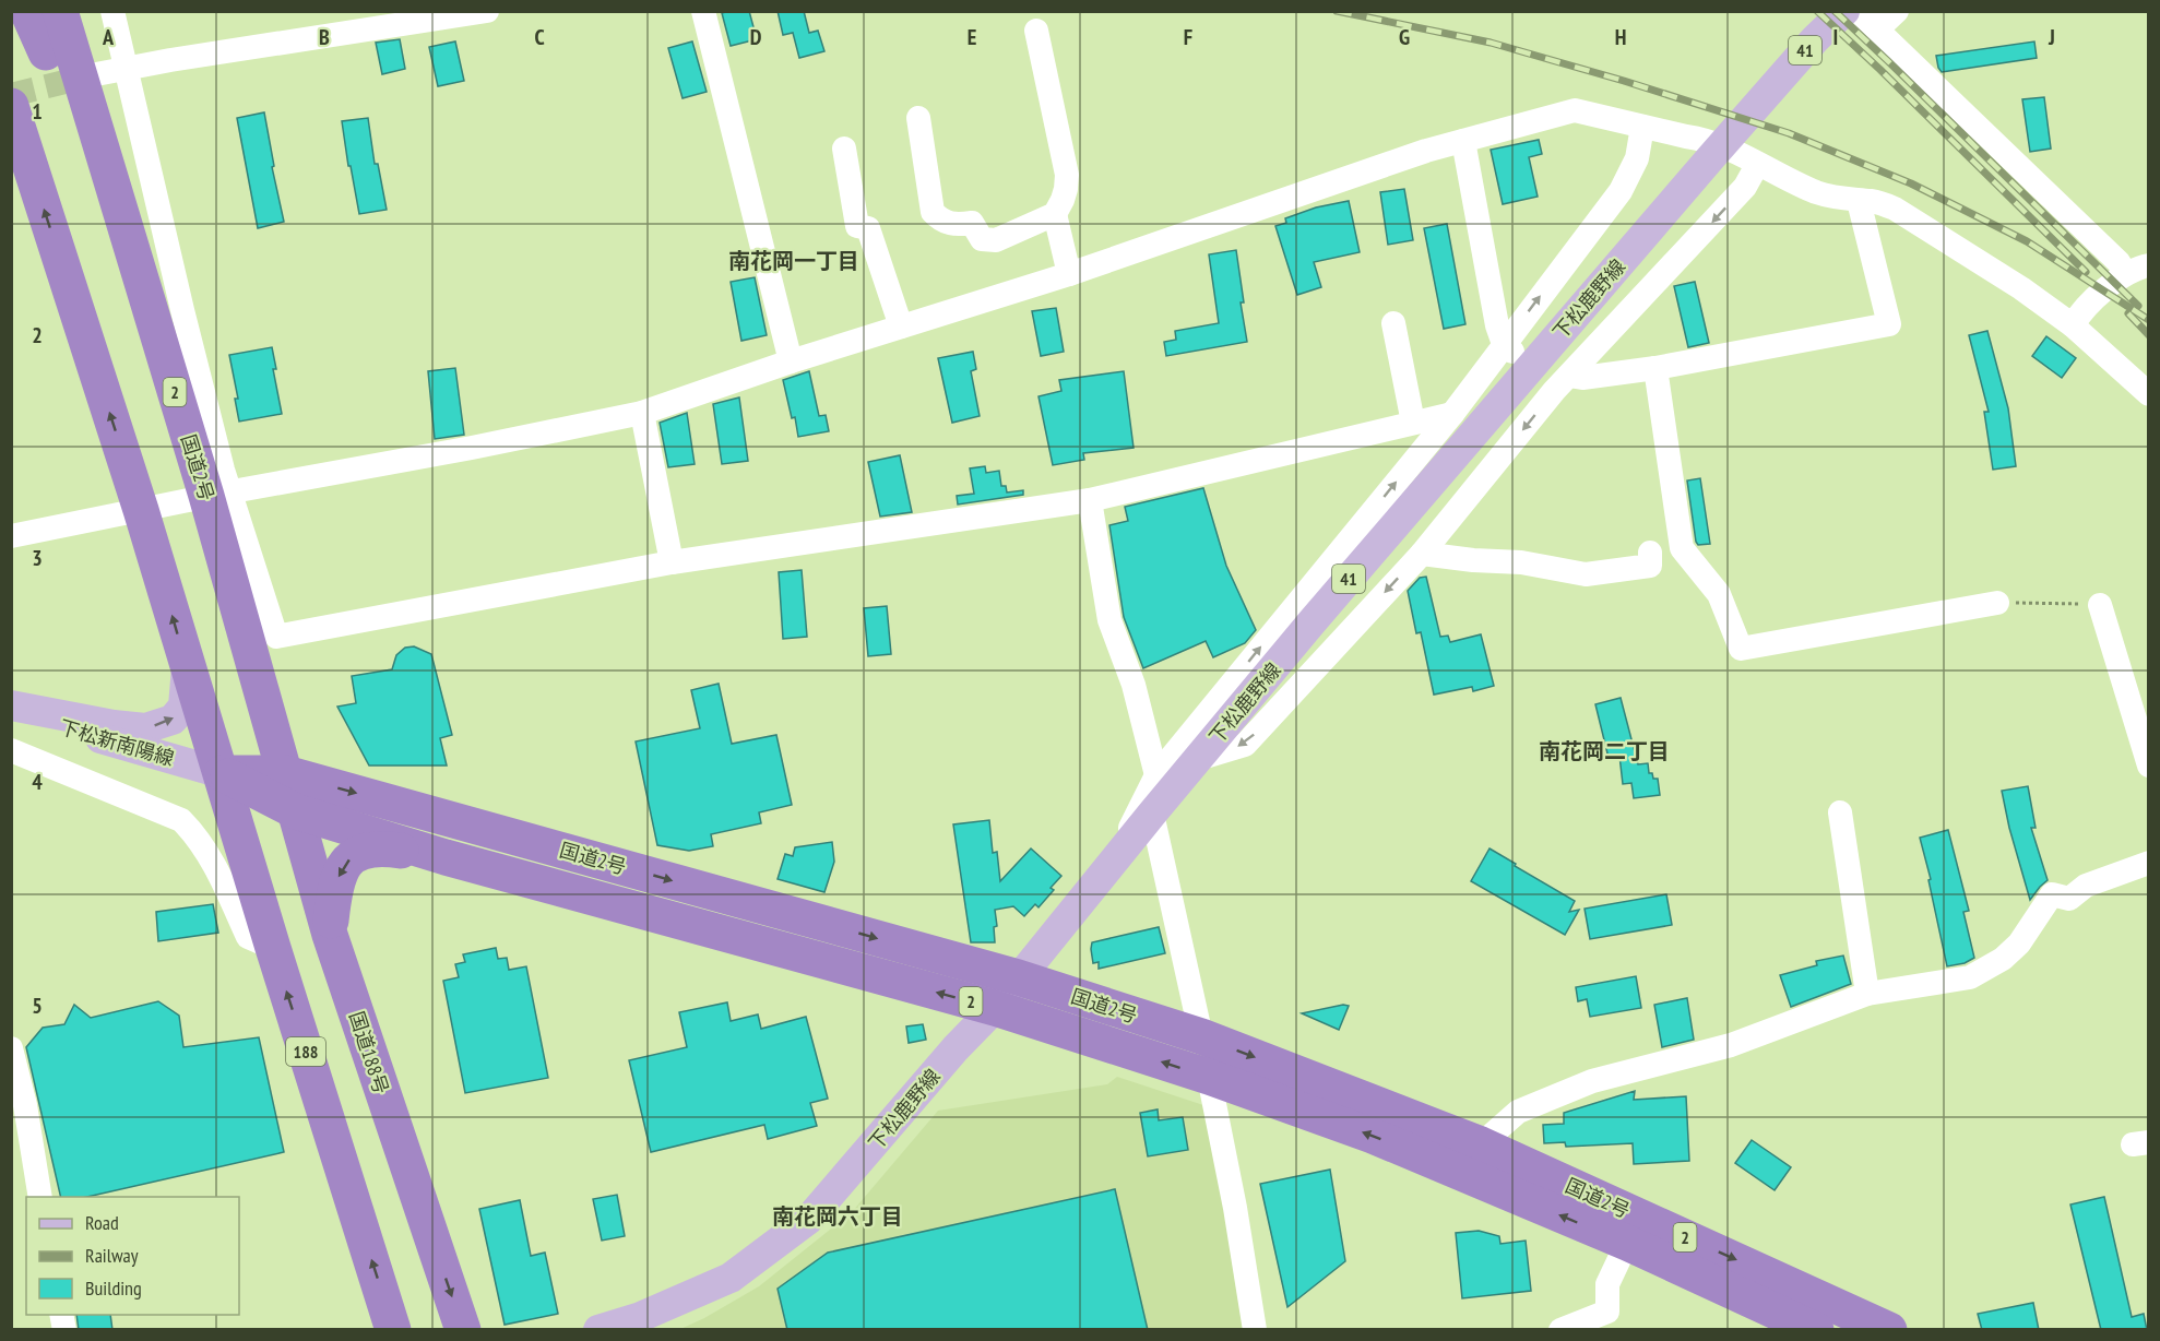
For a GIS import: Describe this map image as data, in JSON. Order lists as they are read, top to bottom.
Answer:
{
  "streets": {
    "highway": [
      "2",
      "国道2号",
      "188",
      "国道188号"
    ],
    "main road": ["41", "下松鹿野線", "下松新南陽線"]
  },
  "crossings": [
    ["下松鹿野線", "国道2号"],
    ["国道2号", "下松新南陽線"],
    ["国道2号", "188"],
    ["国道2号", "国道188号"],
    ["下松新南陽線", "188"],
    ["188", "国道188号"]
  ],
  "districts": ["南花岡一丁目", "南花岡二丁目", "南花岡六丁目"],
  "legend": ["Road", "Railway", "Building"],
  "grid": {
    "columns": [
      "A",
      "B",
      "C",
      "D",
      "E",
      "F",
      "G",
      "H",
      "I",
      "J"
    ],
    "rows": [
      "1",
      "2",
      "3",
      "4",
      "5"
    ]
  }
}
